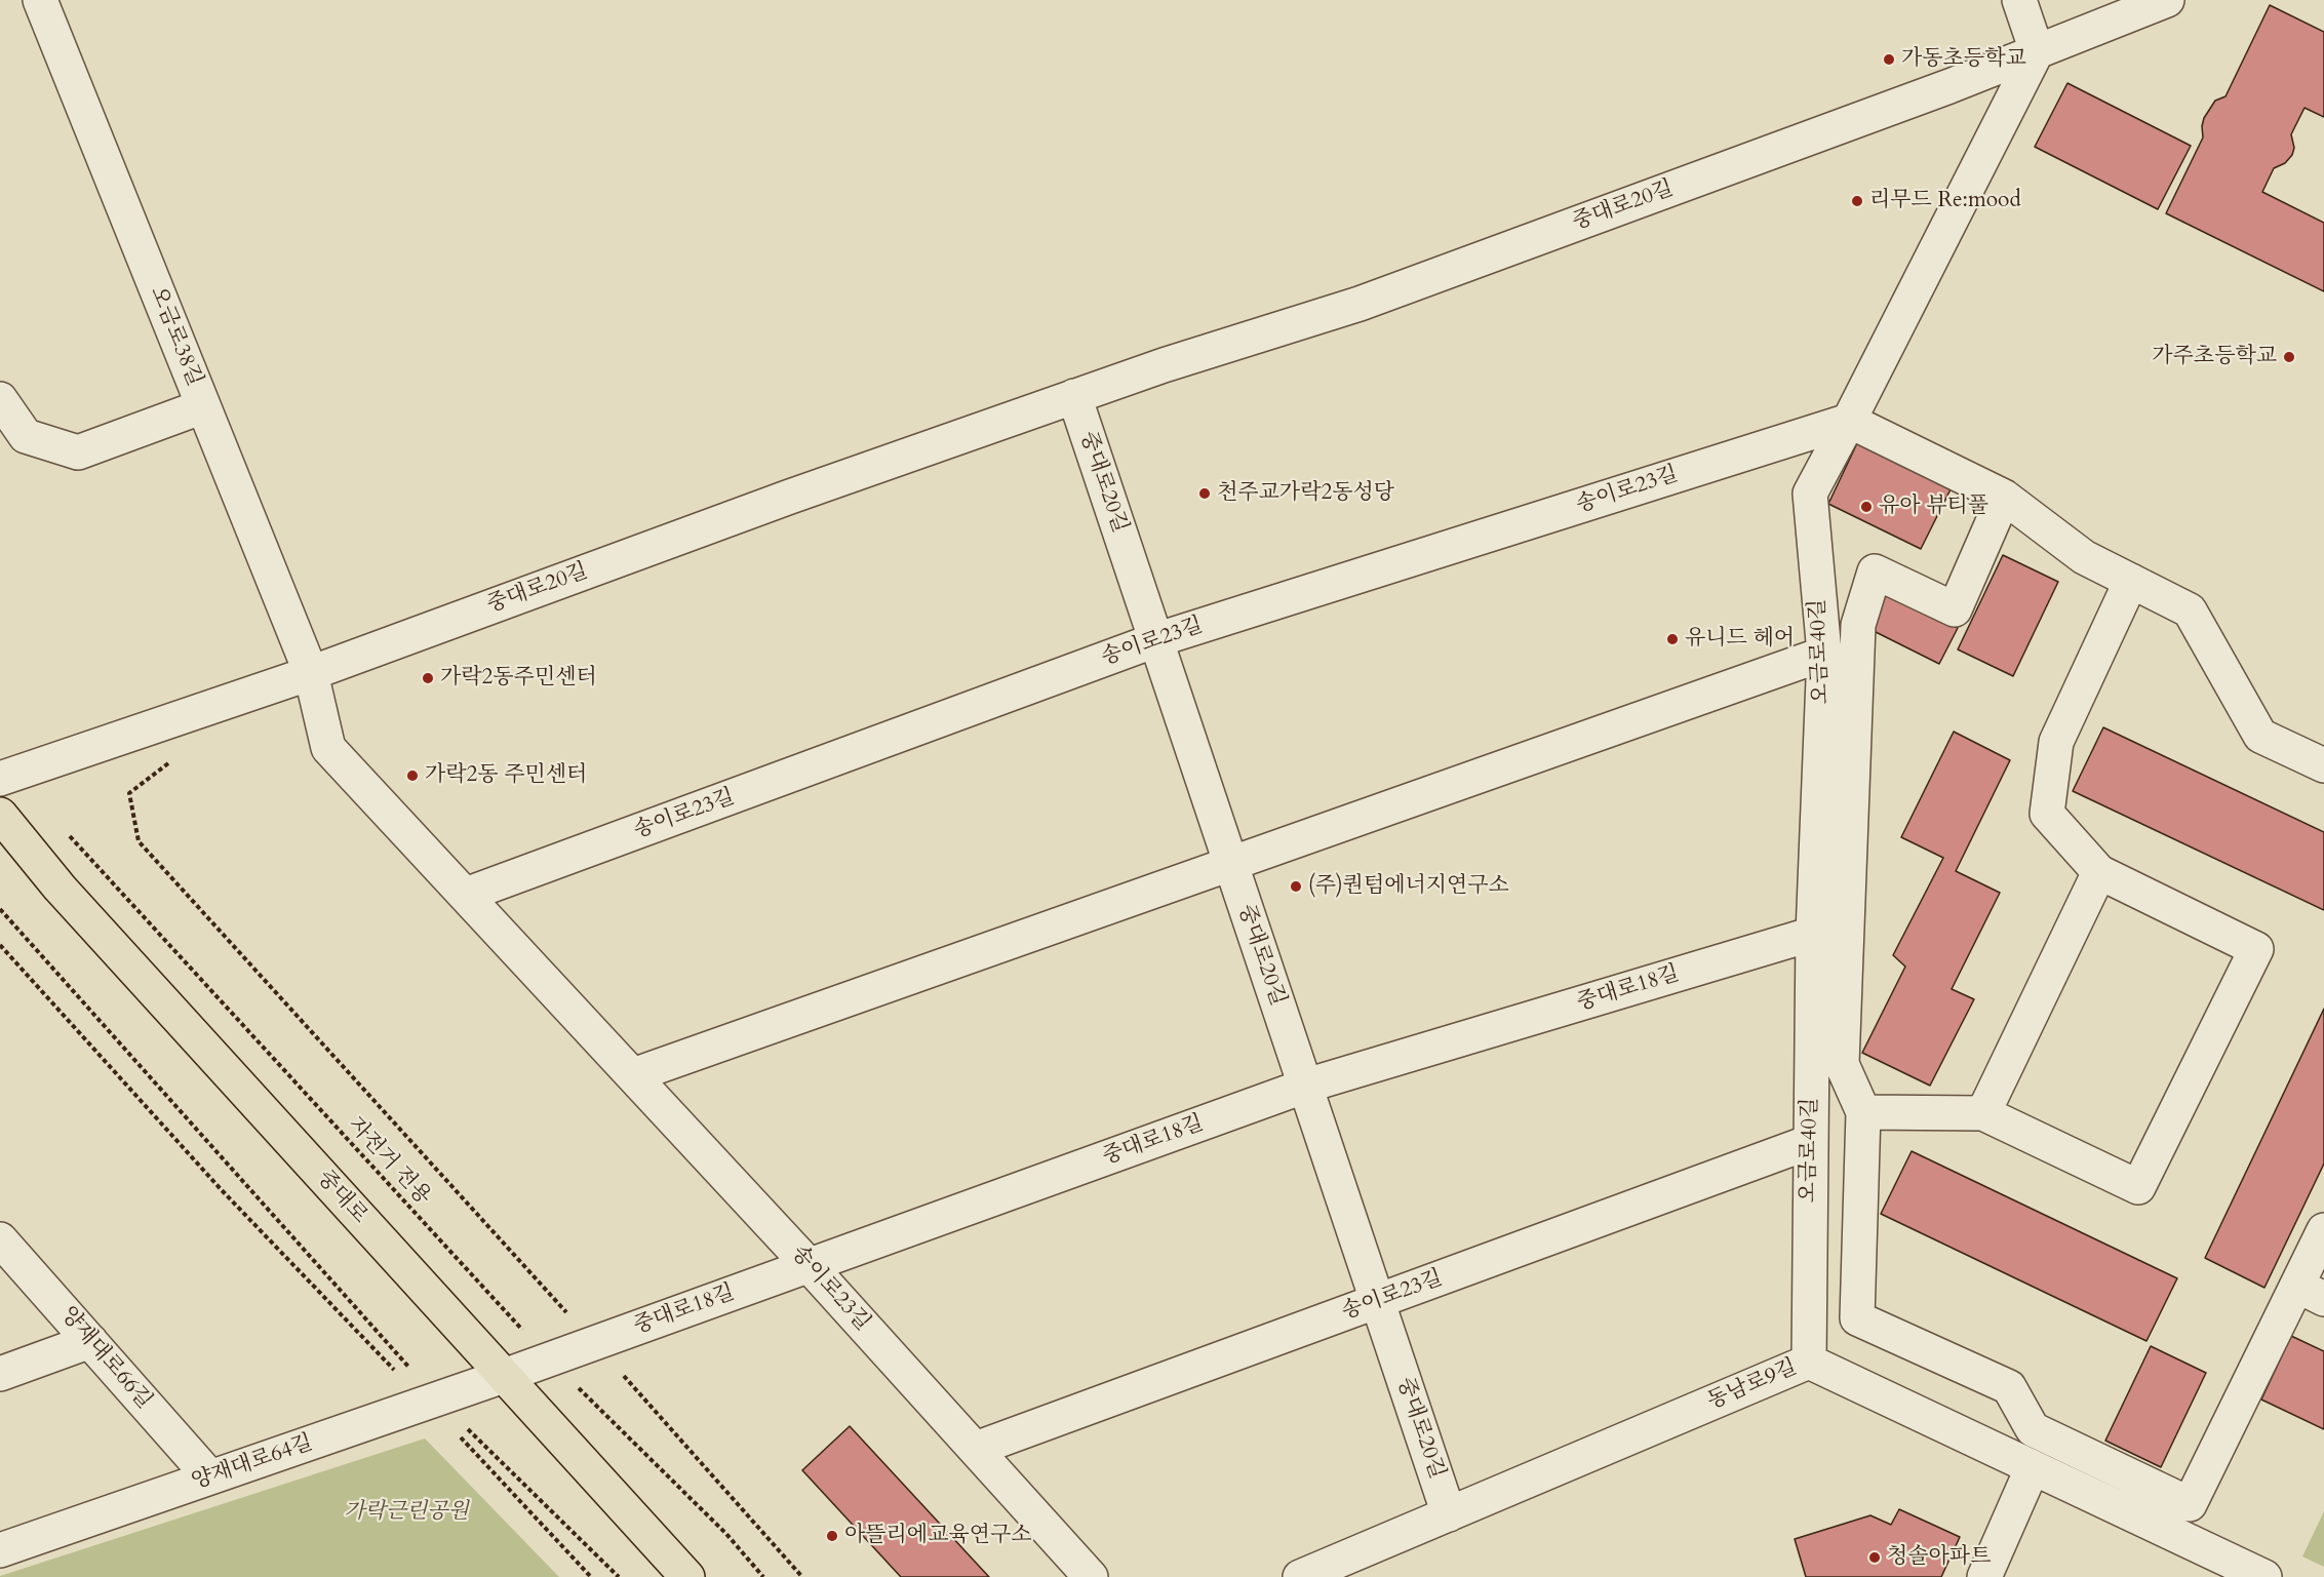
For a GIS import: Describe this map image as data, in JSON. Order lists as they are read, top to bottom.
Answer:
{
  "streets": {
    "main road": ["중대로"],
    "street": [
      "중대로20길",
      "오금로38길",
      "송이로23길",
      "오금로40길",
      "중대로18길",
      "양재대로66길",
      "동남로9길",
      "양재대로64길"
    ],
    "path": ["자전거 전용"]
  },
  "crossings": [
    ["중대로20길", "오금로38길"],
    ["중대로20길", "송이로23길"],
    ["중대로20길", "오금로40길"],
    ["중대로20길", "중대로18길"],
    ["중대로20길", "동남로9길"],
    ["오금로38길", "송이로23길"],
    ["송이로23길", "오금로40길"],
    ["송이로23길", "중대로18길"],
    ["오금로40길", "중대로18길"],
    ["오금로40길", "동남로9길"],
    ["중대로18길", "자전거 전용"],
    ["중대로18길", "중대로"],
    ["중대로18길", "양재대로64길"],
    ["중대로", "양재대로64길"],
    ["양재대로66길", "양재대로64길"]
  ],
  "parks": ["가락근린공원"],
  "places": [
    "가동초등학교",
    "리무드 Re:mood",
    "가주초등학교",
    "천주교가락2동성당",
    "유아 뷰티풀",
    "유니드 헤어",
    "가락2동주민센터",
    "가락2동 주민센터",
    "(주)퀀텀에너지연구소",
    "아뜰리에교육연구소",
    "청솔아파트"
  ]
}
